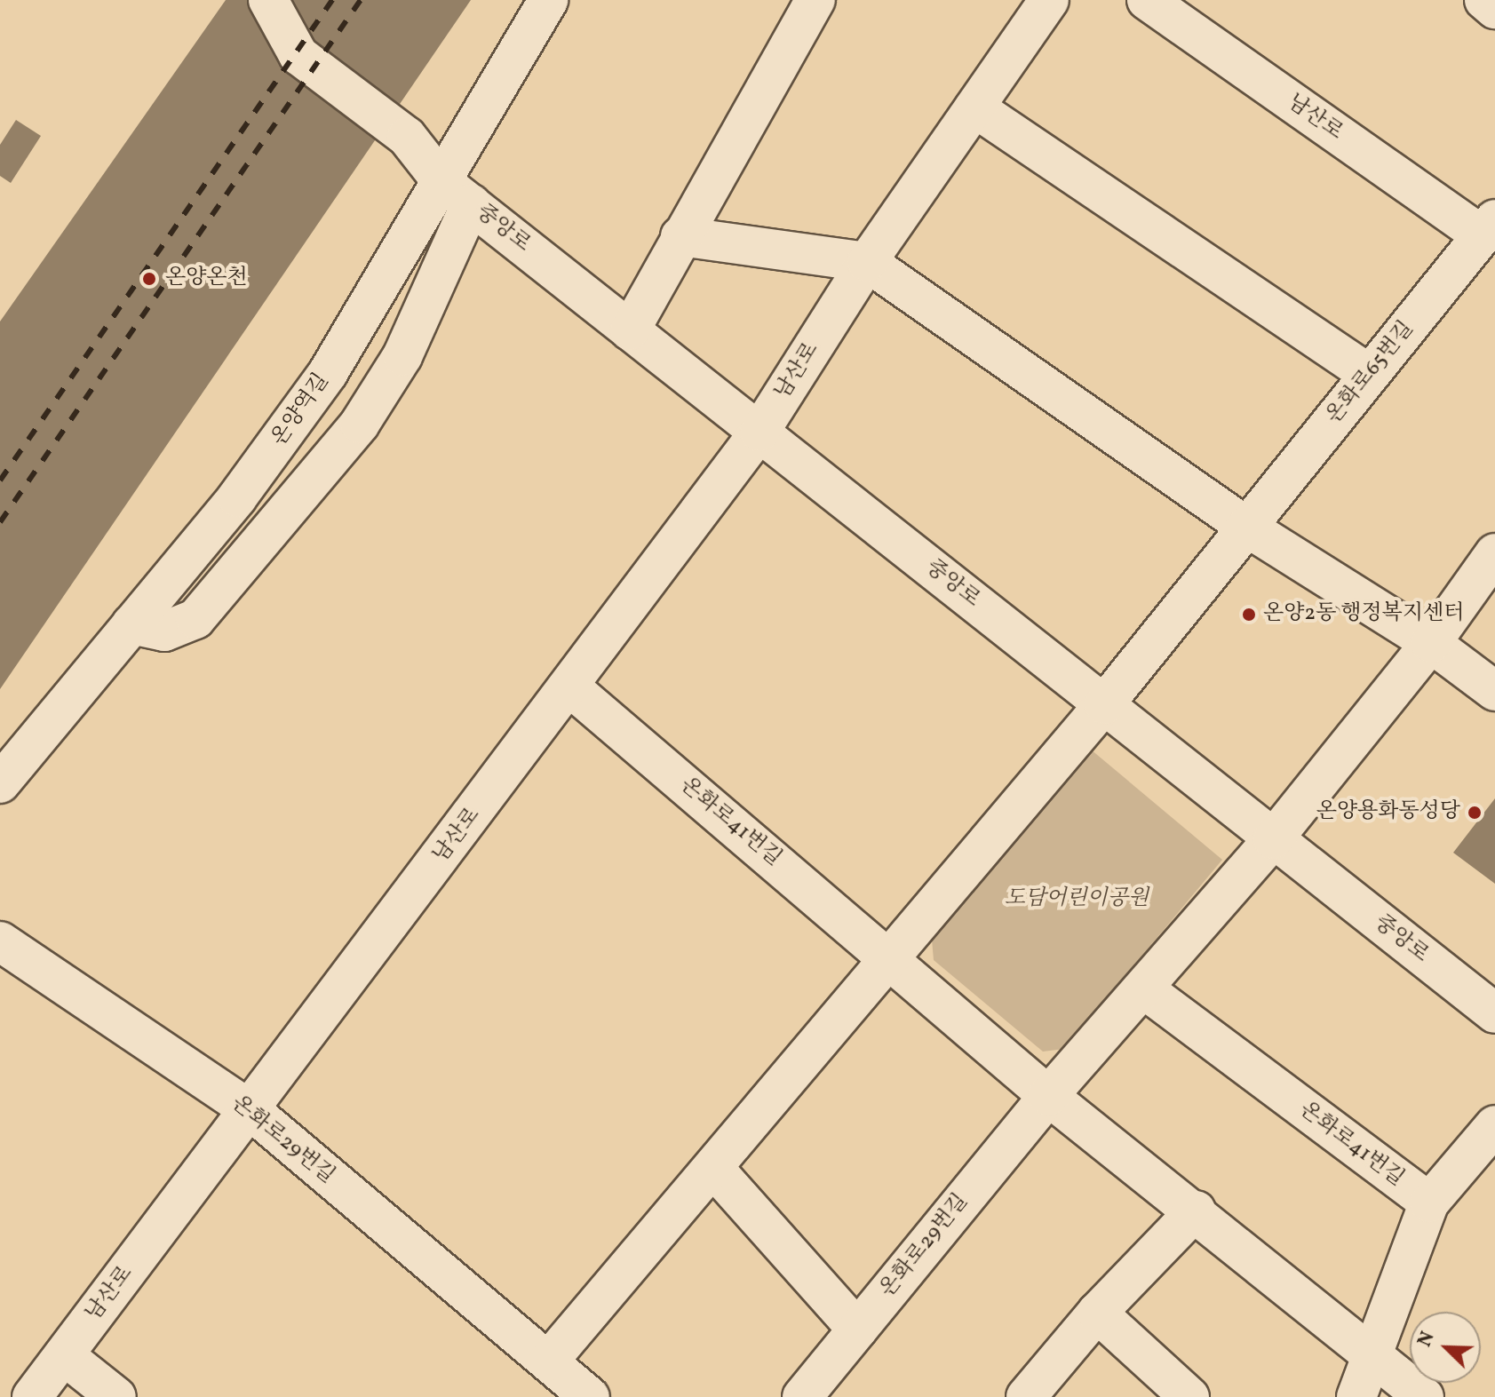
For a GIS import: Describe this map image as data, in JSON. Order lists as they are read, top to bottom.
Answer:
{
  "streets": {
    "street": [
      "남산로",
      "중앙로",
      "온화로65번길",
      "온양역길",
      "온화로41번길",
      "온화로29번길"
    ]
  },
  "crossings": [
    ["남산로", "중앙로"],
    ["남산로", "온화로65번길"],
    ["남산로", "온화로41번길"],
    ["남산로", "온화로29번길"],
    ["중앙로", "온화로65번길"],
    ["중앙로", "온양역길"],
    ["온화로41번길", "온화로29번길"]
  ],
  "parks": ["도담어린이공원"],
  "places": ["온양온천", "온양2동 행정복지센터", "온양용화동성당"],
  "north": "top left"
}
